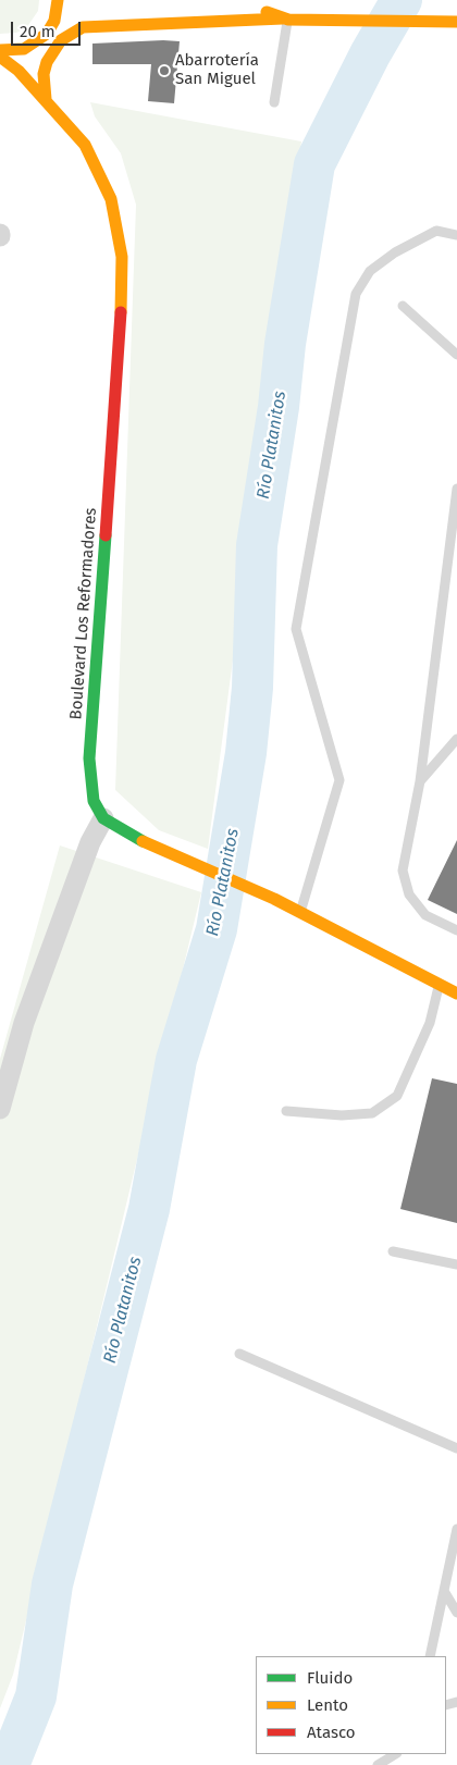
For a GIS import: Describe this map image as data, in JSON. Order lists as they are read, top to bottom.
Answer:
{
  "streets": {
    "main road": ["Boulevard Los Reformadores"]
  },
  "water": ["Río Platanitos"],
  "places": ["Abarrotería San Miguel"],
  "legend": ["Fluido", "Lento", "Atasco"],
  "scale_bar": "20 m"
}
